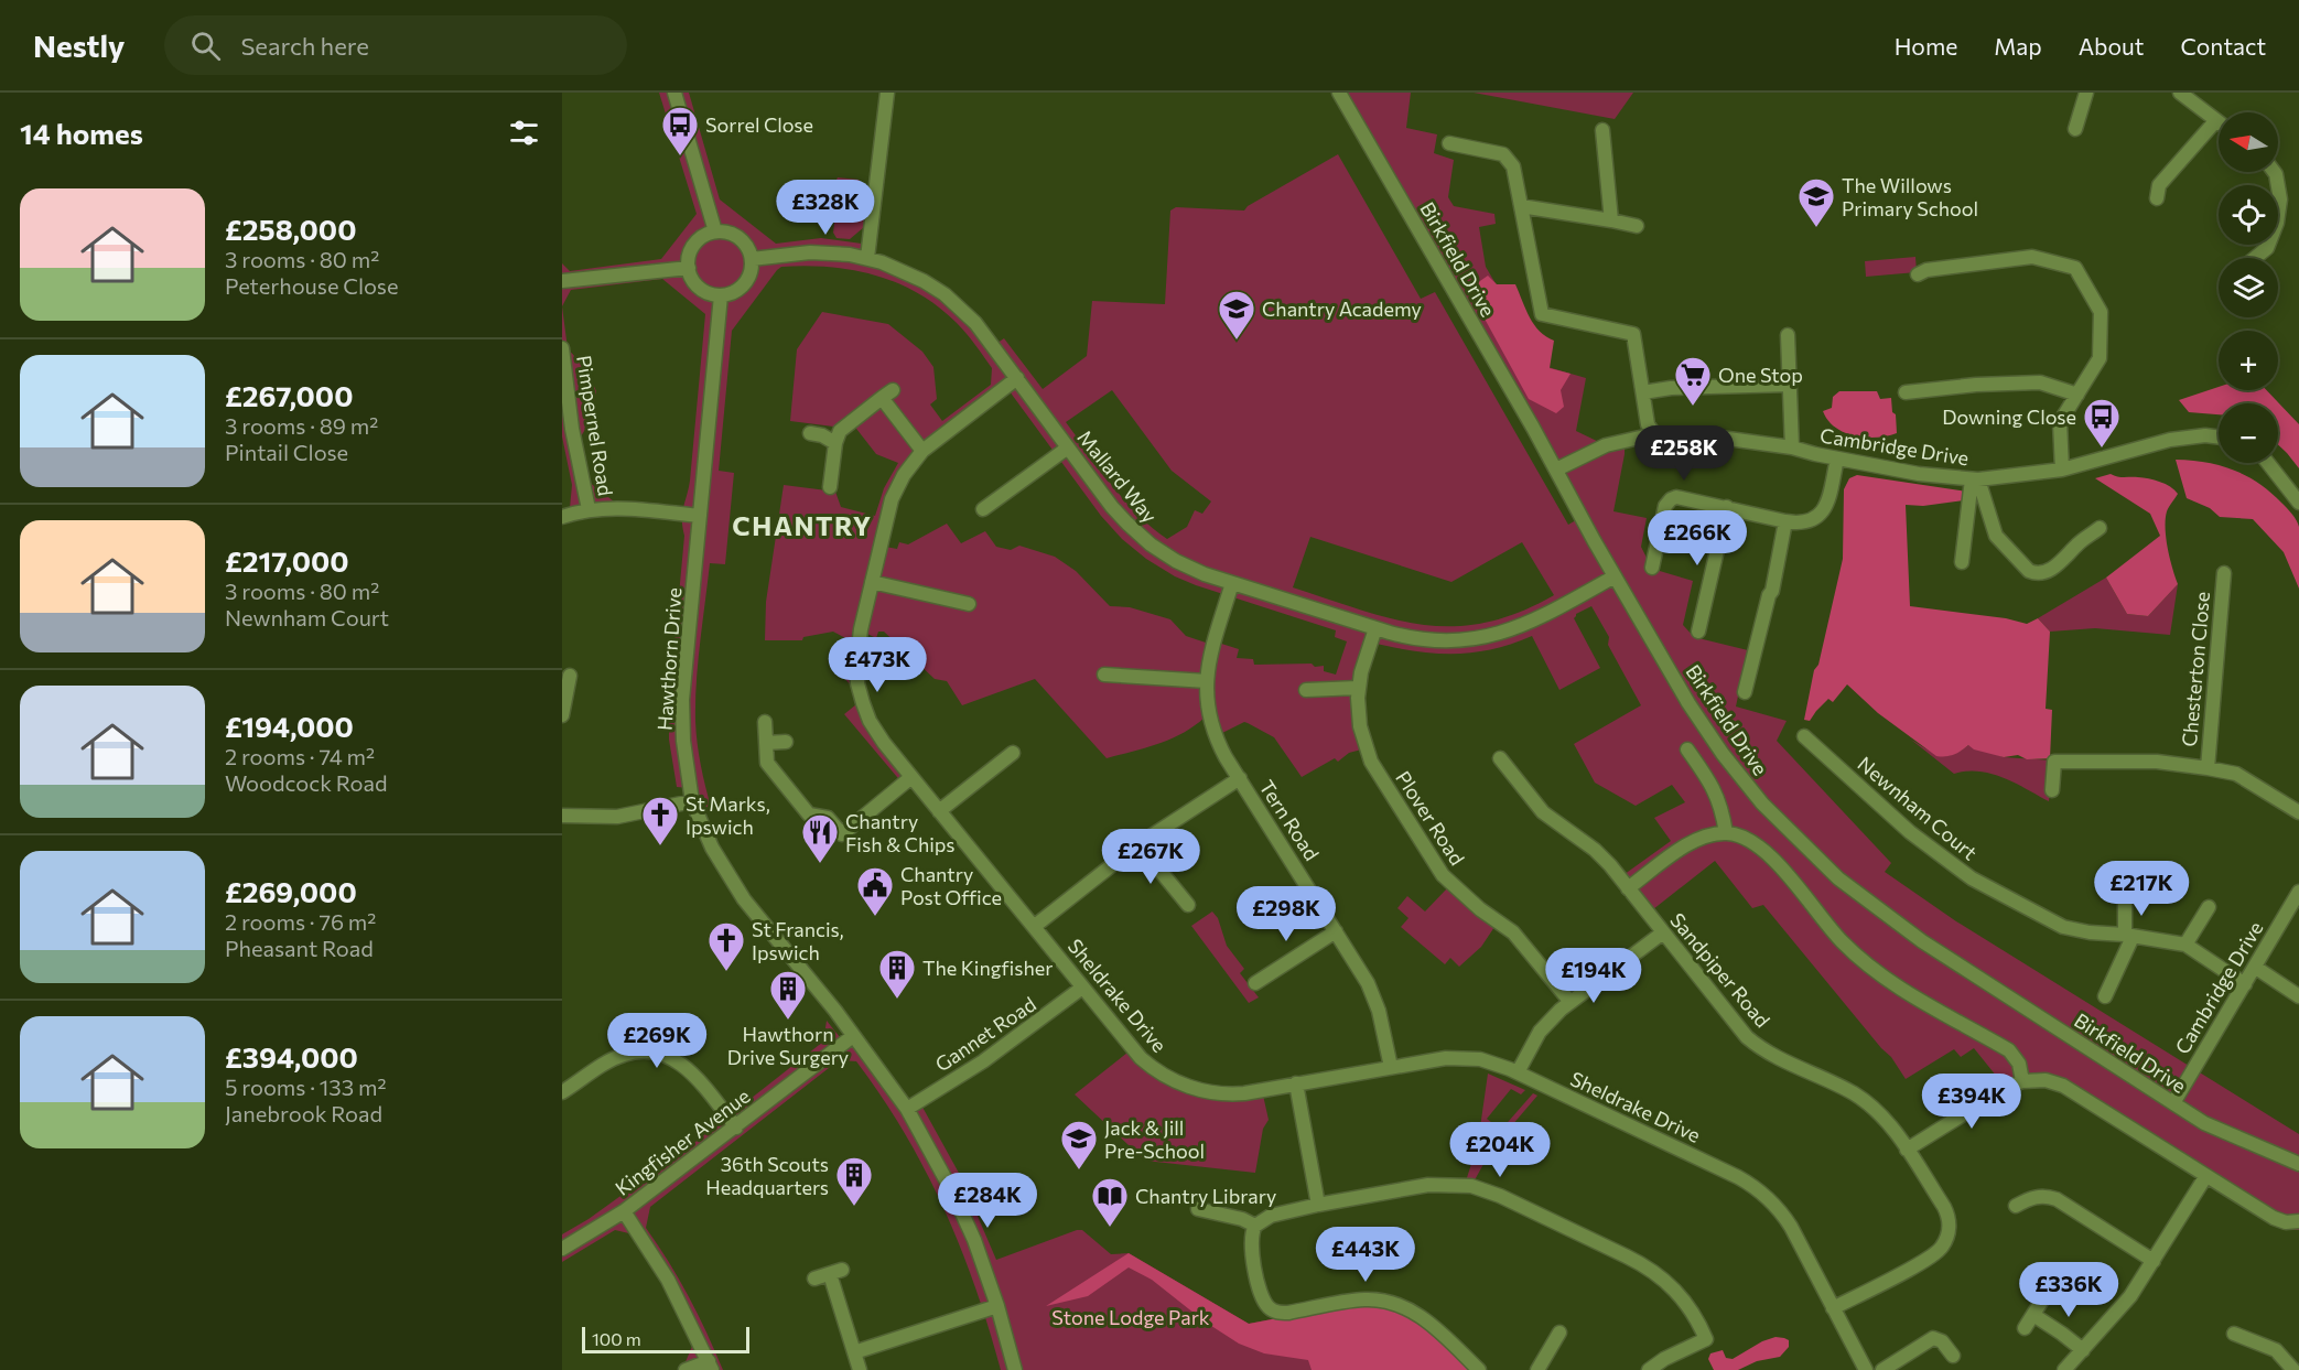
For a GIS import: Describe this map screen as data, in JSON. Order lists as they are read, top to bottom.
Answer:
{
  "streets": {
    "street": [
      "Birkfield Drive",
      "Pimpernel Road",
      "Cambridge Drive",
      "Mallard Way",
      "Hawthorn Drive",
      "Chesterton Close",
      "Newnham Court",
      "Plover Road",
      "Tern Road",
      "Sandpiper Road",
      "Sheldrake Drive",
      "Gannet Road",
      "Kingfisher Avenue"
    ]
  },
  "crossings": [
    ["Birkfield Drive", "Cambridge Drive"],
    ["Birkfield Drive", "Mallard Way"],
    ["Cambridge Drive", "Newnham Court"],
    ["Mallard Way", "Hawthorn Drive"],
    ["Mallard Way", "Plover Road"],
    ["Mallard Way", "Tern Road"],
    ["Mallard Way", "Sheldrake Drive"],
    ["Hawthorn Drive", "Gannet Road"],
    ["Hawthorn Drive", "Kingfisher Avenue"],
    ["Tern Road", "Sheldrake Drive"],
    ["Sandpiper Road", "Sheldrake Drive"],
    ["Sheldrake Drive", "Gannet Road"]
  ],
  "districts": ["CHANTRY"],
  "parks": ["Stone Lodge Park"],
  "places": {
    "bus stop": ["Sorrel Close", "Downing Close"],
    "school or university": ["The Willows Primary School", "Chantry Academy", "Jack & Jill Pre-School"],
    "supermarket": ["One Stop"],
    "church": ["St Marks, Ipswich", "St Francis, Ipswich"],
    "restaurant": ["Chantry Fish & Chips"],
    "public building": ["Chantry Post Office"],
    "building": ["The Kingfisher", "Hawthorn Drive Surgery", "36th Scouts Headquarters"],
    "library": ["Chantry Library"]
  },
  "scale_bar": "100 m",
  "north": "left",
  "page": {
    "header": "Nestly",
    "search": "Search here",
    "nav": [
      "Home",
      "Map",
      "About",
      "Contact"
    ],
    "heading": "14 homes",
    "map_buttons": ["+", "−"],
    "list": [
      {
        "name": "£258,000",
        "note": "3 rooms · 80 m² · Peterhouse Close"
      },
      {
        "name": "£267,000",
        "note": "3 rooms · 89 m² · Pintail Close"
      },
      {
        "name": "£217,000",
        "note": "3 rooms · 80 m² · Newnham Court"
      },
      {
        "name": "£194,000",
        "note": "2 rooms · 74 m² · Woodcock Road"
      },
      {
        "name": "£269,000",
        "note": "2 rooms · 76 m² · Pheasant Road"
      },
      {
        "name": "£394,000",
        "note": "5 rooms · 133 m² · Janebrook Road"
      }
    ],
    "price": [
      "£328K",
      "£258K",
      "£266K",
      "£473K",
      "£267K",
      "£217K",
      "£298K",
      "£194K",
      "£269K",
      "£394K",
      "£204K",
      "£284K",
      "£443K",
      "£336K"
    ],
    "scale": "100 m"
  }
}
